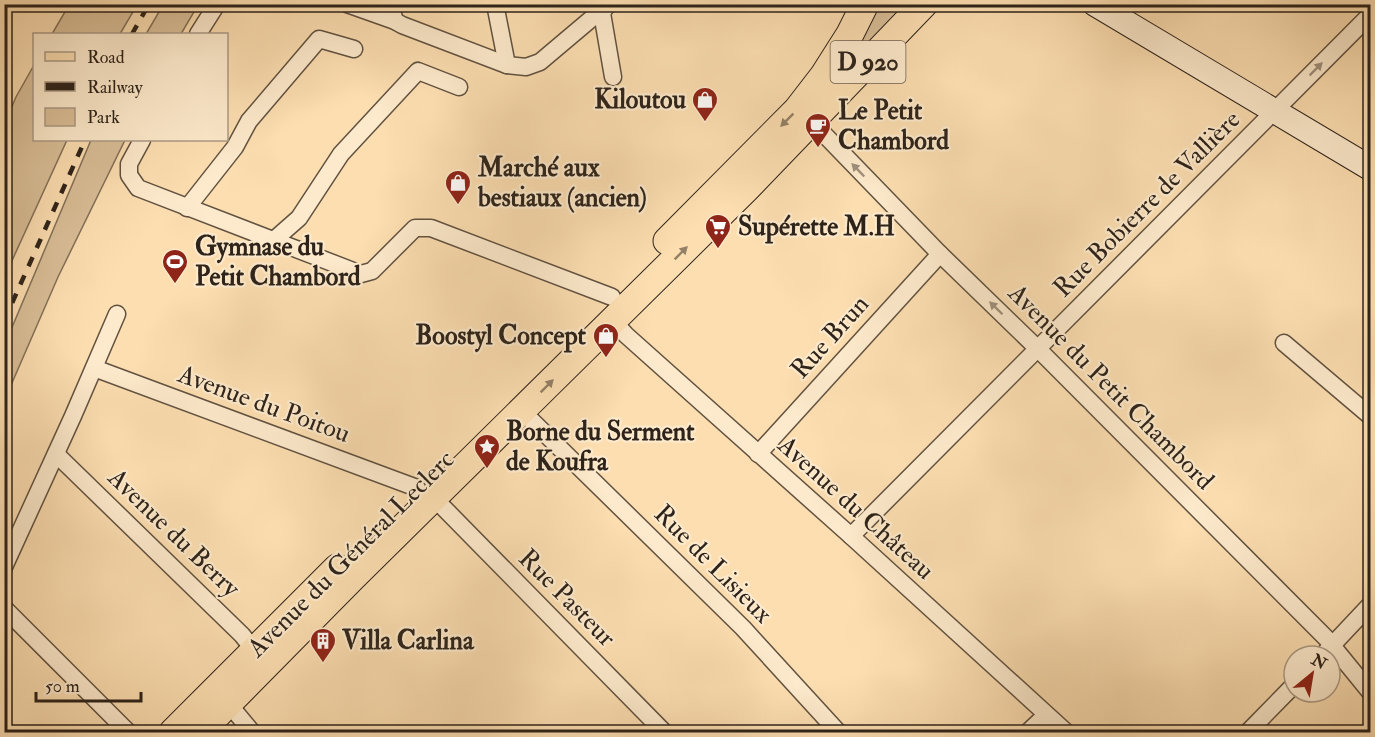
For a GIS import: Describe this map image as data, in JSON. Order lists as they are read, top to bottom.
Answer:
{
  "streets": {
    "main road": ["D 920", "Avenue du Général Leclerc"],
    "street": [
      "Rue Bobierre de Vallière",
      "Rue Brun",
      "Avenue du Petit Chambord",
      "Avenue du Poitou",
      "Avenue du Château",
      "Avenue du Berry",
      "Rue de Lisieux",
      "Rue Pasteur"
    ]
  },
  "crossings": [
    ["Rue Bobierre de Vallière", "Avenue du Petit Chambord"],
    ["Rue Bobierre de Vallière", "Avenue du Château"],
    ["Rue Brun", "Avenue du Petit Chambord"],
    ["Rue Brun", "Avenue du Château"],
    ["Avenue du Petit Chambord", "Avenue du Général Leclerc"],
    ["Avenue du Poitou", "Avenue du Général Leclerc"],
    ["Avenue du Poitou", "Rue Pasteur"],
    ["Avenue du Château", "Avenue du Général Leclerc"],
    ["Avenue du Berry", "Avenue du Général Leclerc"],
    ["Avenue du Général Leclerc", "Rue de Lisieux"],
    ["Avenue du Général Leclerc", "Rue Pasteur"]
  ],
  "one_way": ["Avenue du Petit Chambord"],
  "places": {
    "shop": ["Kiloutou", "Marché aux bestiaux (ancien)", "Boostyl Concept"],
    "cafe": ["Le Petit Chambord"],
    "supermarket": ["Supérette M.H"],
    "sports": ["Gymnase du Petit Chambord"],
    "place": ["Borne du Serment de Koufra"],
    "building": ["Villa Carlina"]
  },
  "legend": ["Road", "Railway", "Park"],
  "scale_bar": "50 m",
  "north": "top right"
}
